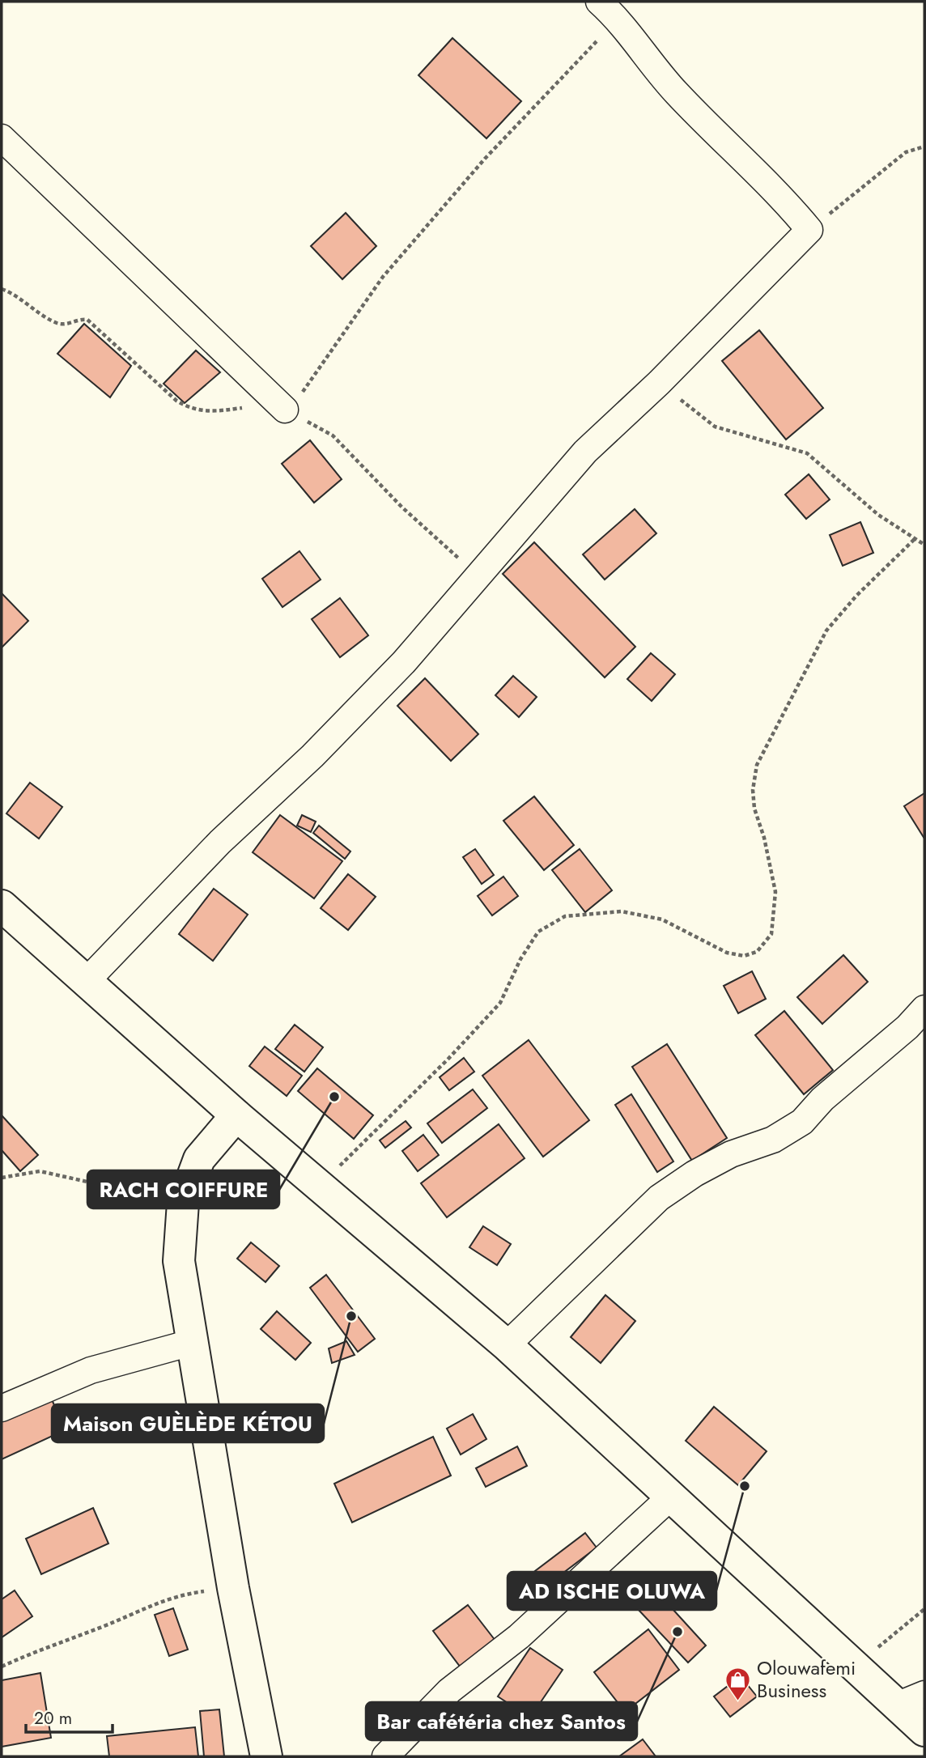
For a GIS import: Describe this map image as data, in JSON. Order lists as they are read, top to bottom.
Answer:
{
  "places": {
    "other": [
      "RACH COIFFURE",
      "Maison GUÈLÈDE KÉTOU",
      "AD ISCHE OLUWA",
      "Bar cafétéria chez Santos"
    ],
    "shop": ["Olouwafemi Business"]
  },
  "scale_bar": "20 m"
}
